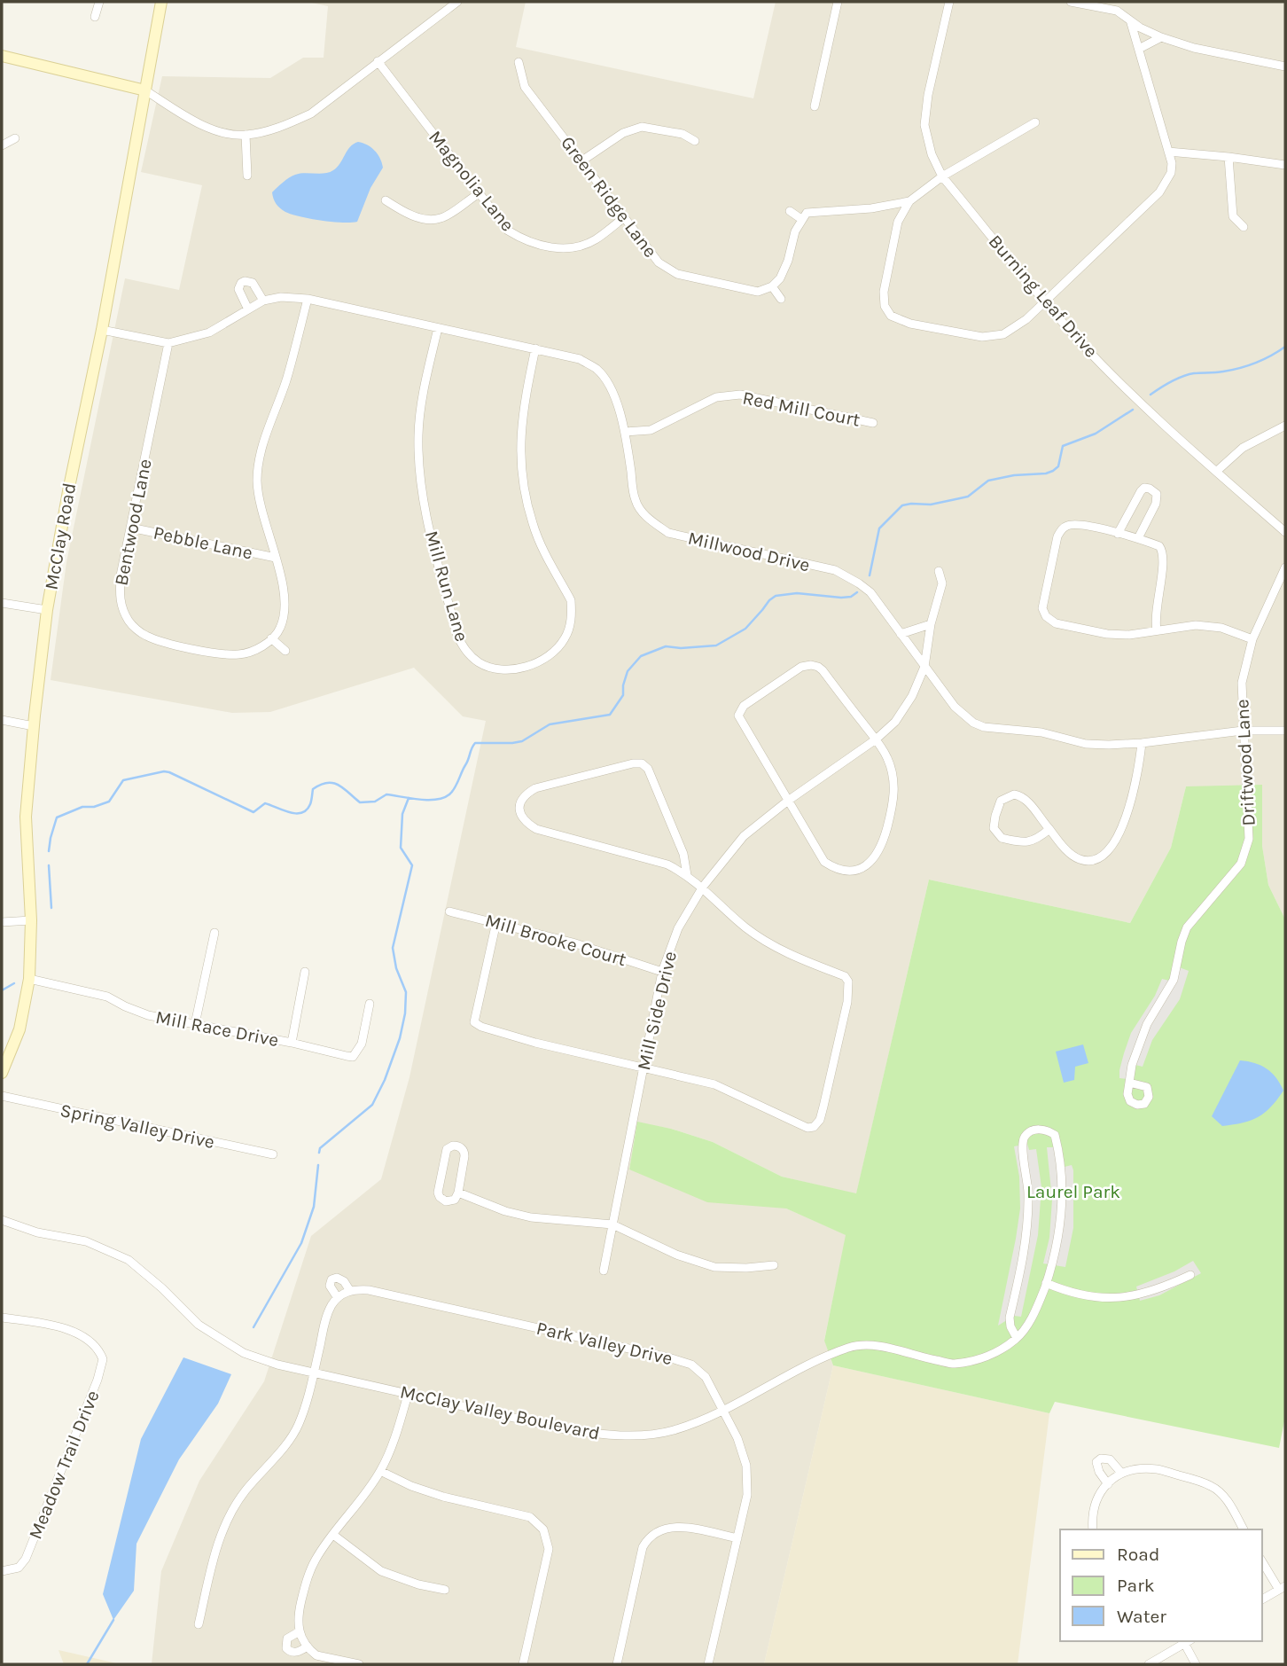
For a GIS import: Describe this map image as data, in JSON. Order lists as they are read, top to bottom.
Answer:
{
  "streets": {
    "main road": ["McClay Road"],
    "street": [
      "Magnolia Lane",
      "Green Ridge Lane",
      "Burning Leaf Drive",
      "Red Mill Court",
      "Bentwood Lane",
      "Pebble Lane",
      "Millwood Drive",
      "Mill Run Lane",
      "Driftwood Lane",
      "Mill Brooke Court",
      "Mill Side Drive",
      "Mill Race Drive",
      "Spring Valley Drive",
      "Park Valley Drive",
      "McClay Valley Boulevard",
      "Meadow Trail Drive"
    ]
  },
  "crossings": [
    ["Magnolia Lane", "Green Ridge Lane"],
    ["Red Mill Court", "Millwood Drive"],
    ["Bentwood Lane", "Pebble Lane"],
    ["Bentwood Lane", "Millwood Drive"],
    ["McClay Road", "Millwood Drive"],
    ["McClay Road", "Mill Race Drive"],
    ["Millwood Drive", "Mill Run Lane"],
    ["Millwood Drive", "Driftwood Lane"],
    ["Millwood Drive", "Mill Side Drive"],
    ["Mill Brooke Court", "Mill Side Drive"],
    ["Park Valley Drive", "McClay Valley Boulevard"]
  ],
  "parks": ["Laurel Park"],
  "legend": ["Road", "Park", "Water"]
}
